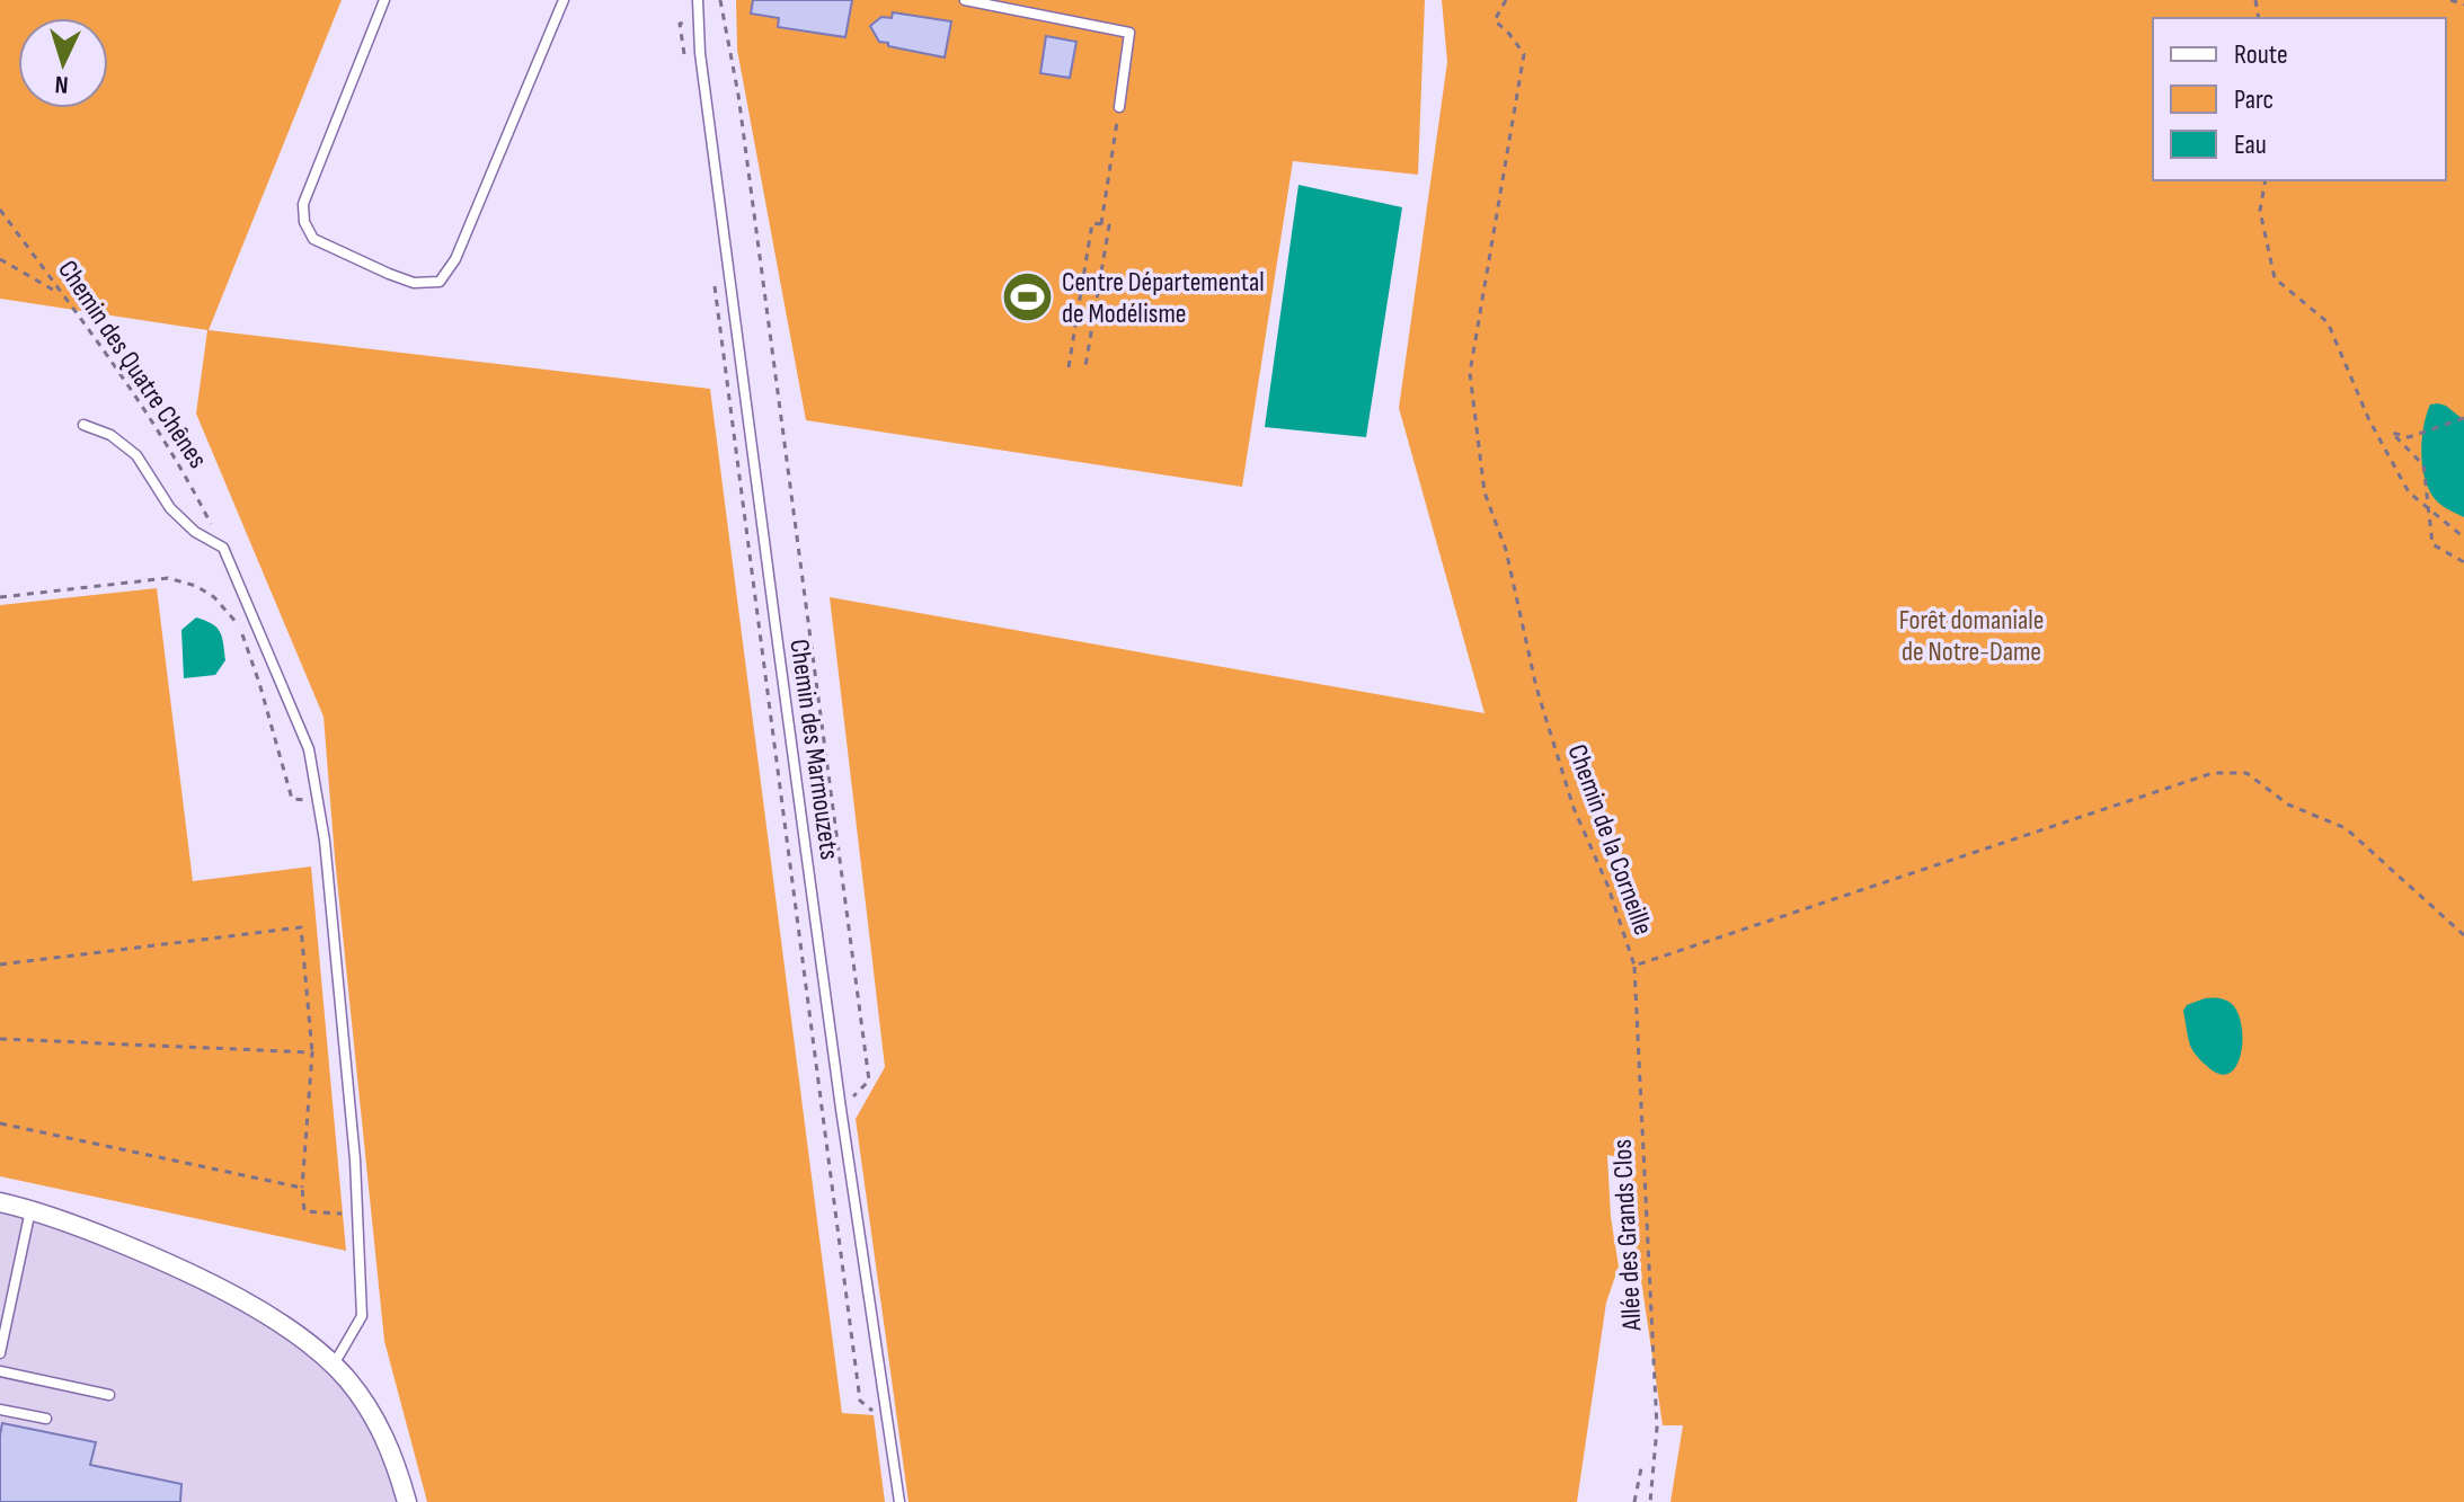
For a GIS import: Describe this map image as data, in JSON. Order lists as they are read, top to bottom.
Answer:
{
  "streets": {
    "lane": ["Chemin des Marmouzets"],
    "path": ["Chemin des Quatre Chênes", "Chemin de la Corneille", "Allée des Grands Clos"]
  },
  "crossings": [
    ["Chemin de la Corneille", "Allée des Grands Clos"]
  ],
  "parks": ["Forêt domaniale de Notre-Dame"],
  "places": {
    "sports": ["Centre Départemental de Modélisme"]
  },
  "legend": ["Route", "Parc", "Eau"],
  "north": "bottom"
}
